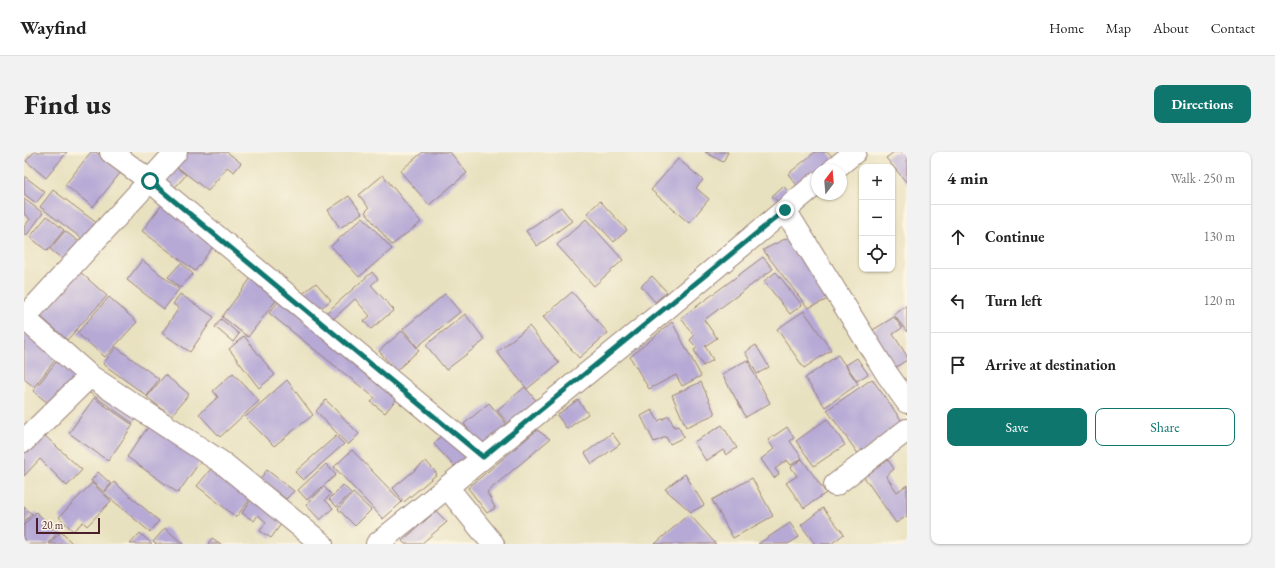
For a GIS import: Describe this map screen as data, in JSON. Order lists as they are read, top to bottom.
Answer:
{
  "scale_bar": "20 m",
  "north": "top",
  "page": {
    "header": "Wayfind",
    "nav": [
      "Home",
      "Map",
      "About",
      "Contact"
    ],
    "buttons": [
      "Directions",
      ["Save", "Share"]
    ],
    "title": "Find us",
    "heading": ["4 min", "Walk · 250 m"],
    "map_buttons": ["+", "−"],
    "list": [
      ["Continue", "130 m"],
      ["Turn left", "120 m"],
      "Arrive at destination"
    ],
    "scale": "20 m"
  }
}
